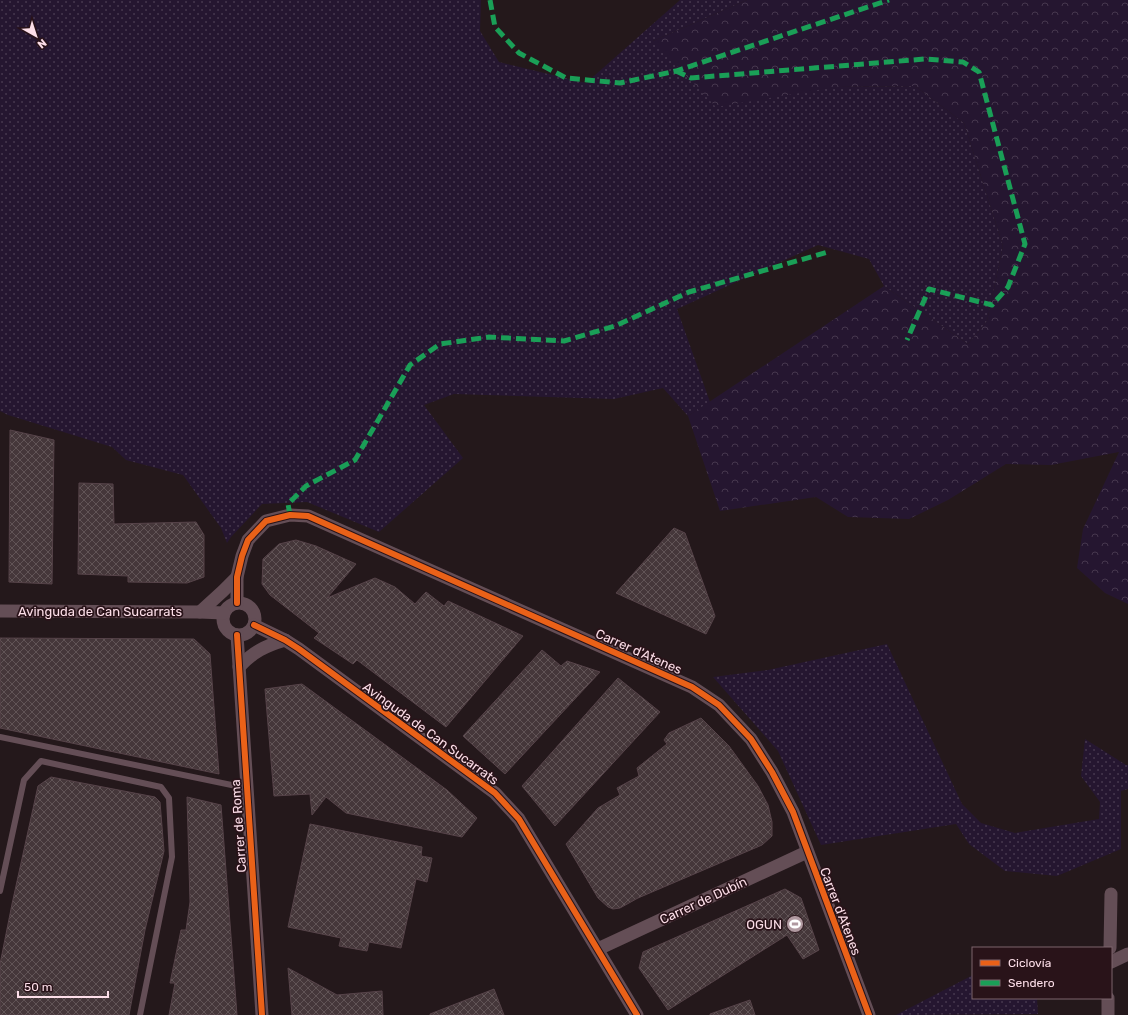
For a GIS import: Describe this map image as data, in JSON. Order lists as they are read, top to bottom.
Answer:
{
  "streets": {
    "street": [
      "Avinguda de Can Sucarrats",
      "Carrer d'Atenes",
      "Carrer de Roma",
      "Carrer de Dubín"
    ]
  },
  "crossings": [
    ["Avinguda de Can Sucarrats", "Carrer d'Atenes"],
    ["Avinguda de Can Sucarrats", "Carrer de Roma"],
    ["Avinguda de Can Sucarrats", "Carrer de Dubín"],
    ["Carrer d'Atenes", "Carrer de Dubín"]
  ],
  "places": {
    "sports": ["OGUN"]
  },
  "legend": ["Ciclovía", "Sendero"],
  "scale_bar": "50 m",
  "north": "bottom right"
}
